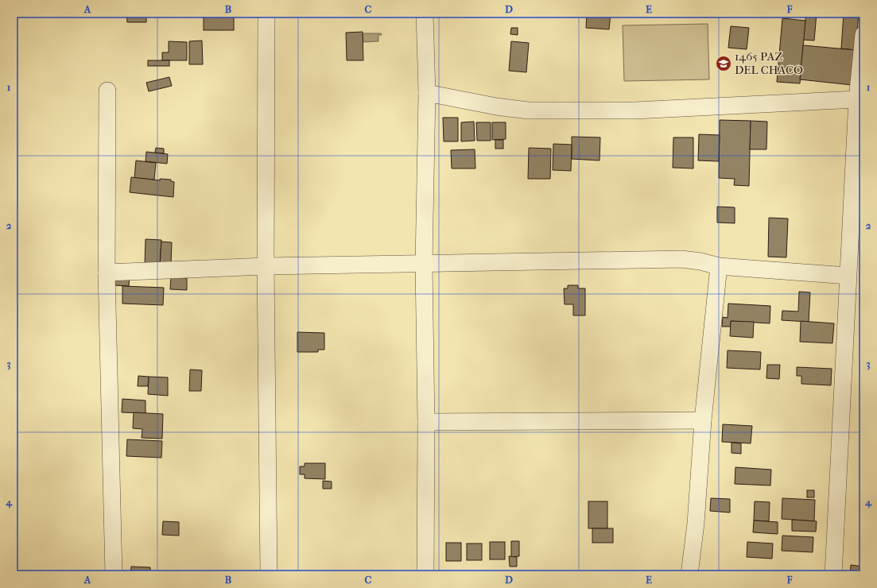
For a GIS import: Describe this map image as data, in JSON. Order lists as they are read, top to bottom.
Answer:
{
  "places": {
    "school or university": ["1465 PAZ DEL CHACO"]
  },
  "grid": {
    "columns": [
      "A",
      "B",
      "C",
      "D",
      "E",
      "F"
    ],
    "rows": [
      "1",
      "2",
      "3",
      "4"
    ]
  }
}
